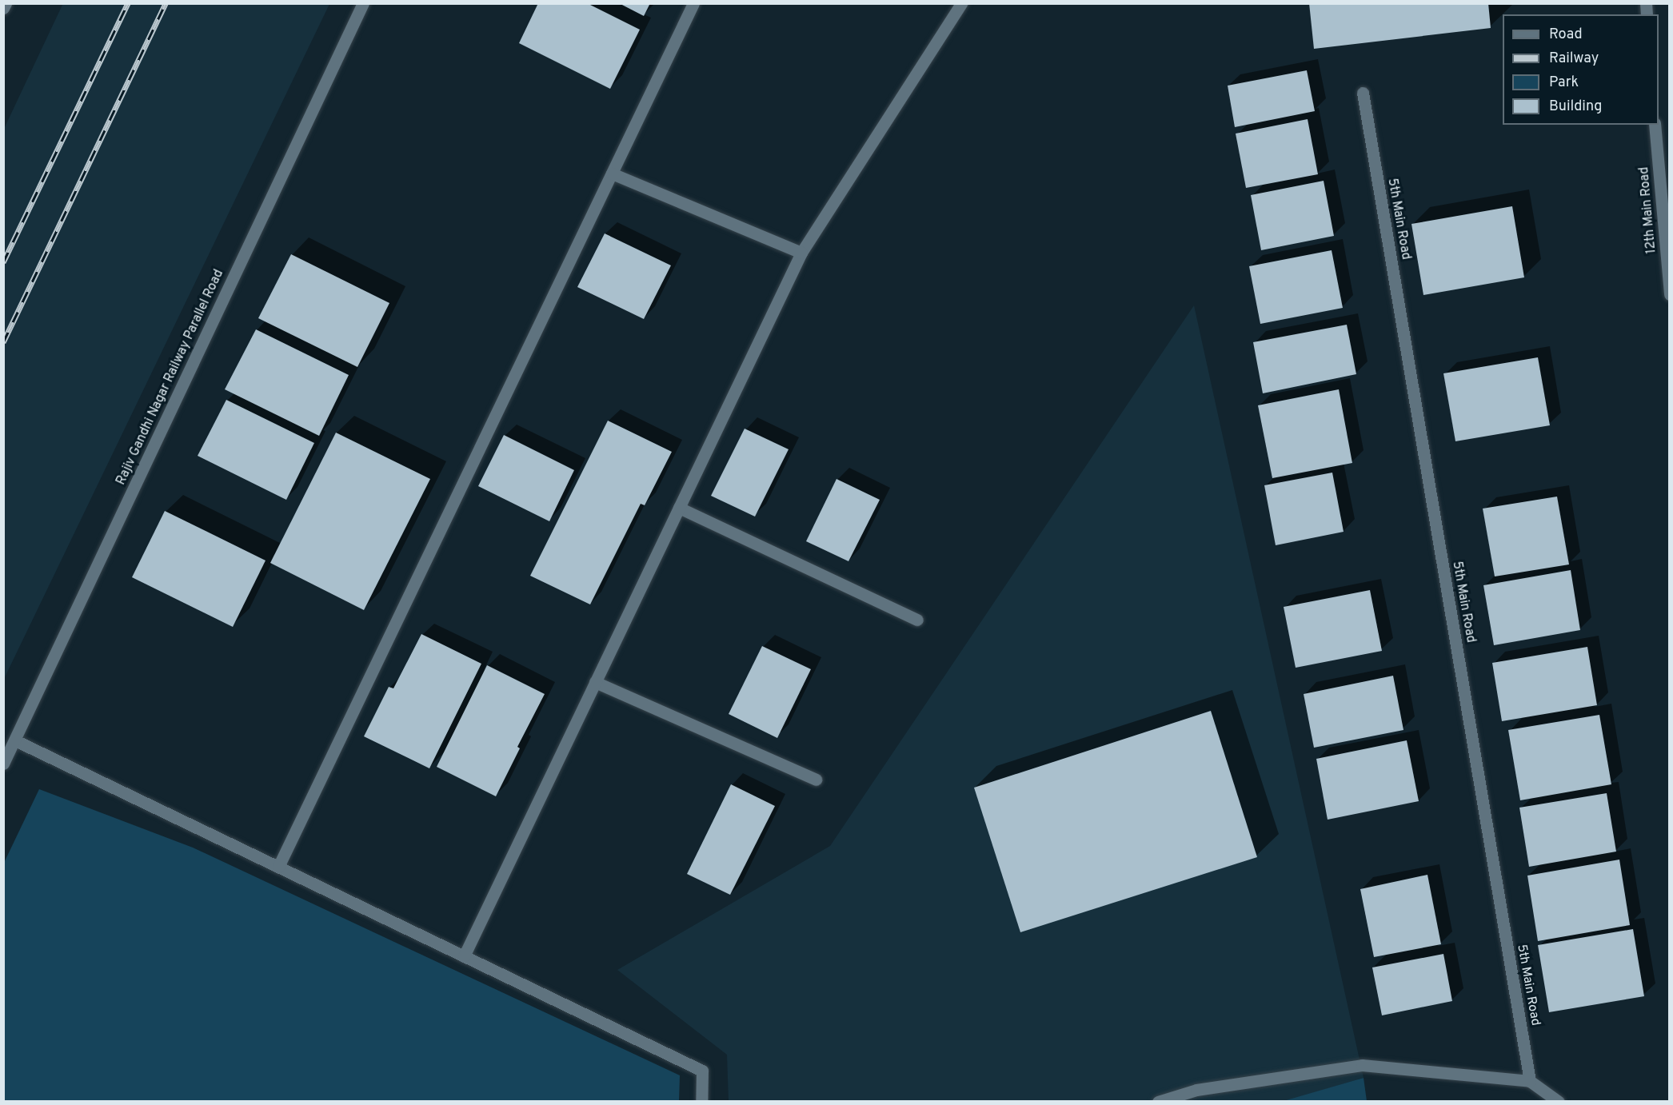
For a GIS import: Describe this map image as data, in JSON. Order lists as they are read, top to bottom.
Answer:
{
  "streets": {
    "street": ["12th Main Road", "5th Main Road", "Rajiv Gandhi Nagar Railway Parallel Road"]
  },
  "legend": [
    "Road",
    "Railway",
    "Park",
    "Building"
  ]
}
